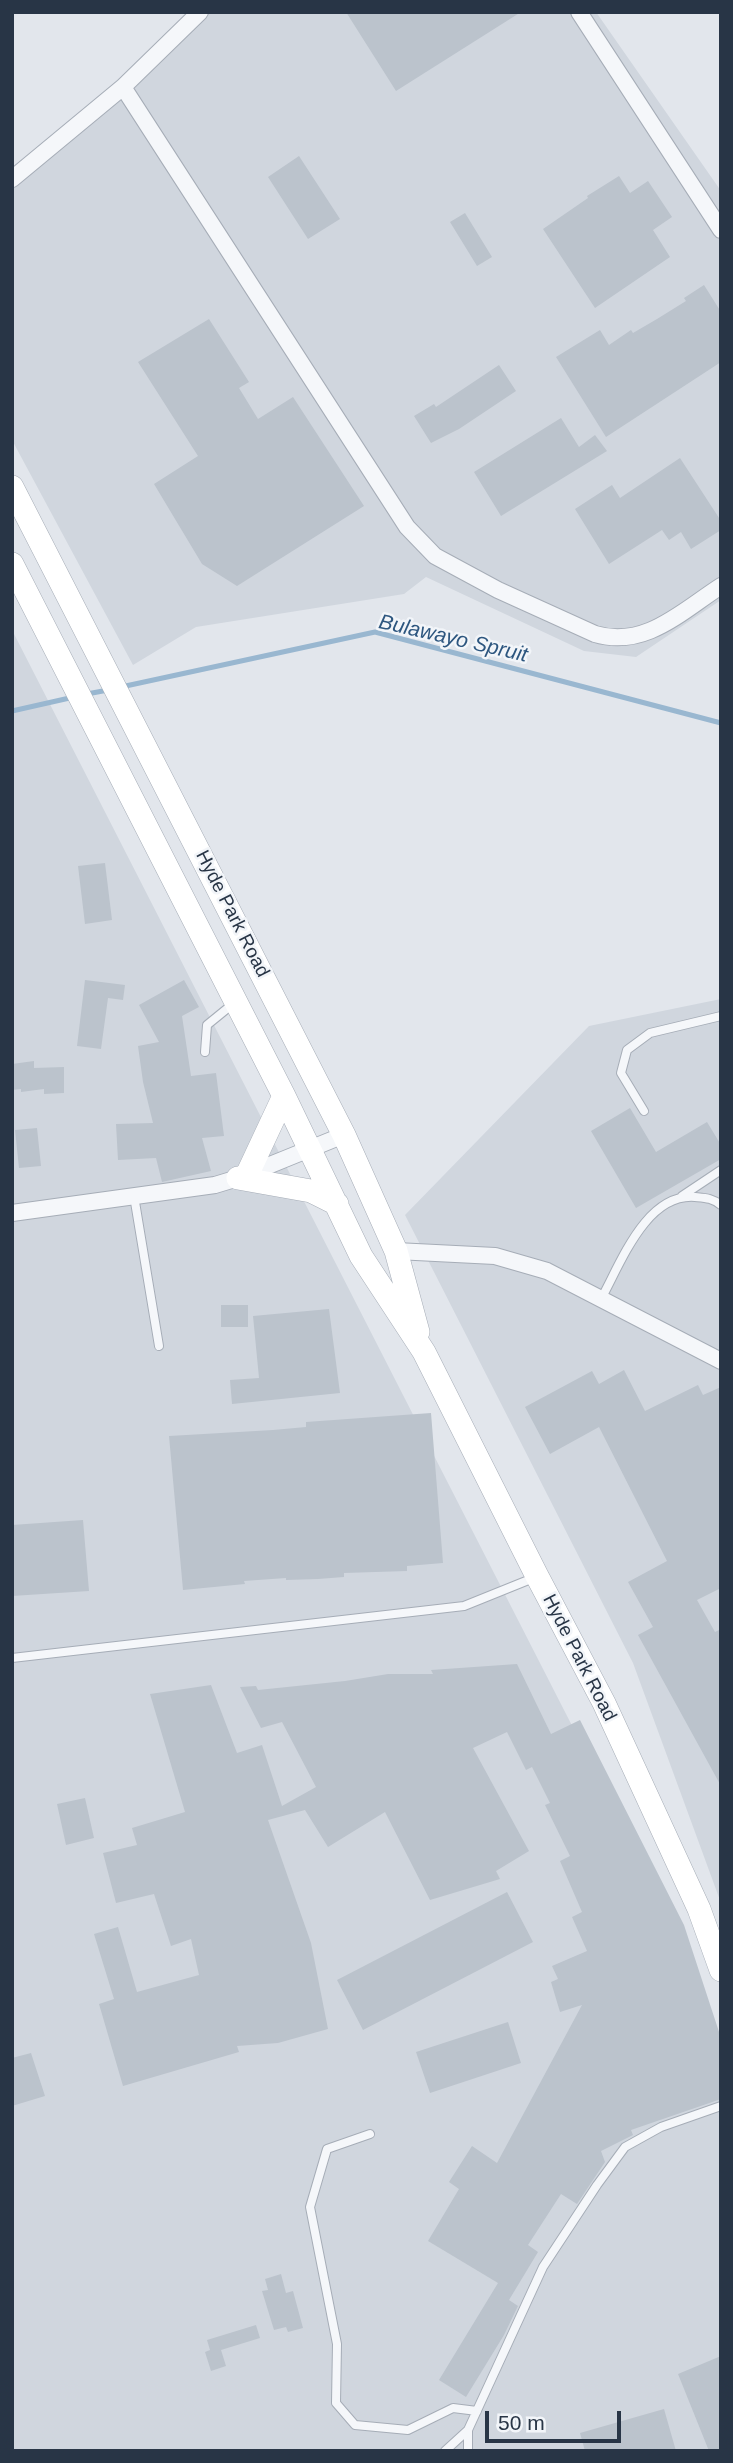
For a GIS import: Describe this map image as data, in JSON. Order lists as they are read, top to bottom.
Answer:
{
  "streets": {
    "street": ["Hyde Park Road"]
  },
  "water": ["Bulawayo Spruit"],
  "scale_bar": "50 m"
}
